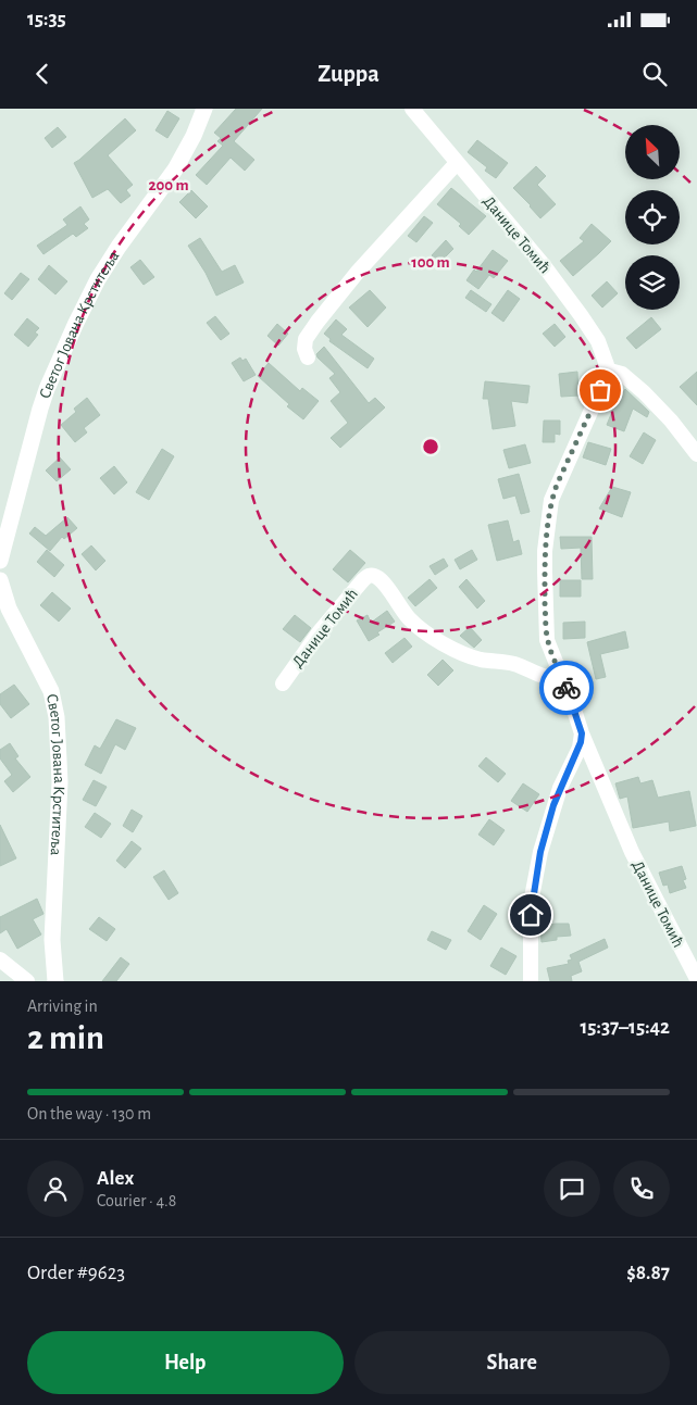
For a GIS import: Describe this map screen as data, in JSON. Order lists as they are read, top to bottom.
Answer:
{
  "streets": {
    "street": ["Данице Томић", "Светог Јована Крститеља"]
  },
  "north": "top left",
  "page": {
    "status": "15:35",
    "header": "Zuppa",
    "heading": ["2 min", "Arriving in", "15:37–15:42"],
    "panel": [
      "Alex",
      "Courier · 4.8",
      "Order #9623",
      "$8.87"
    ],
    "bar": "On the way · 130 m",
    "buttons": ["Help", "Share"]
  },
  "rings": ["200 m", "100 m"]
}
